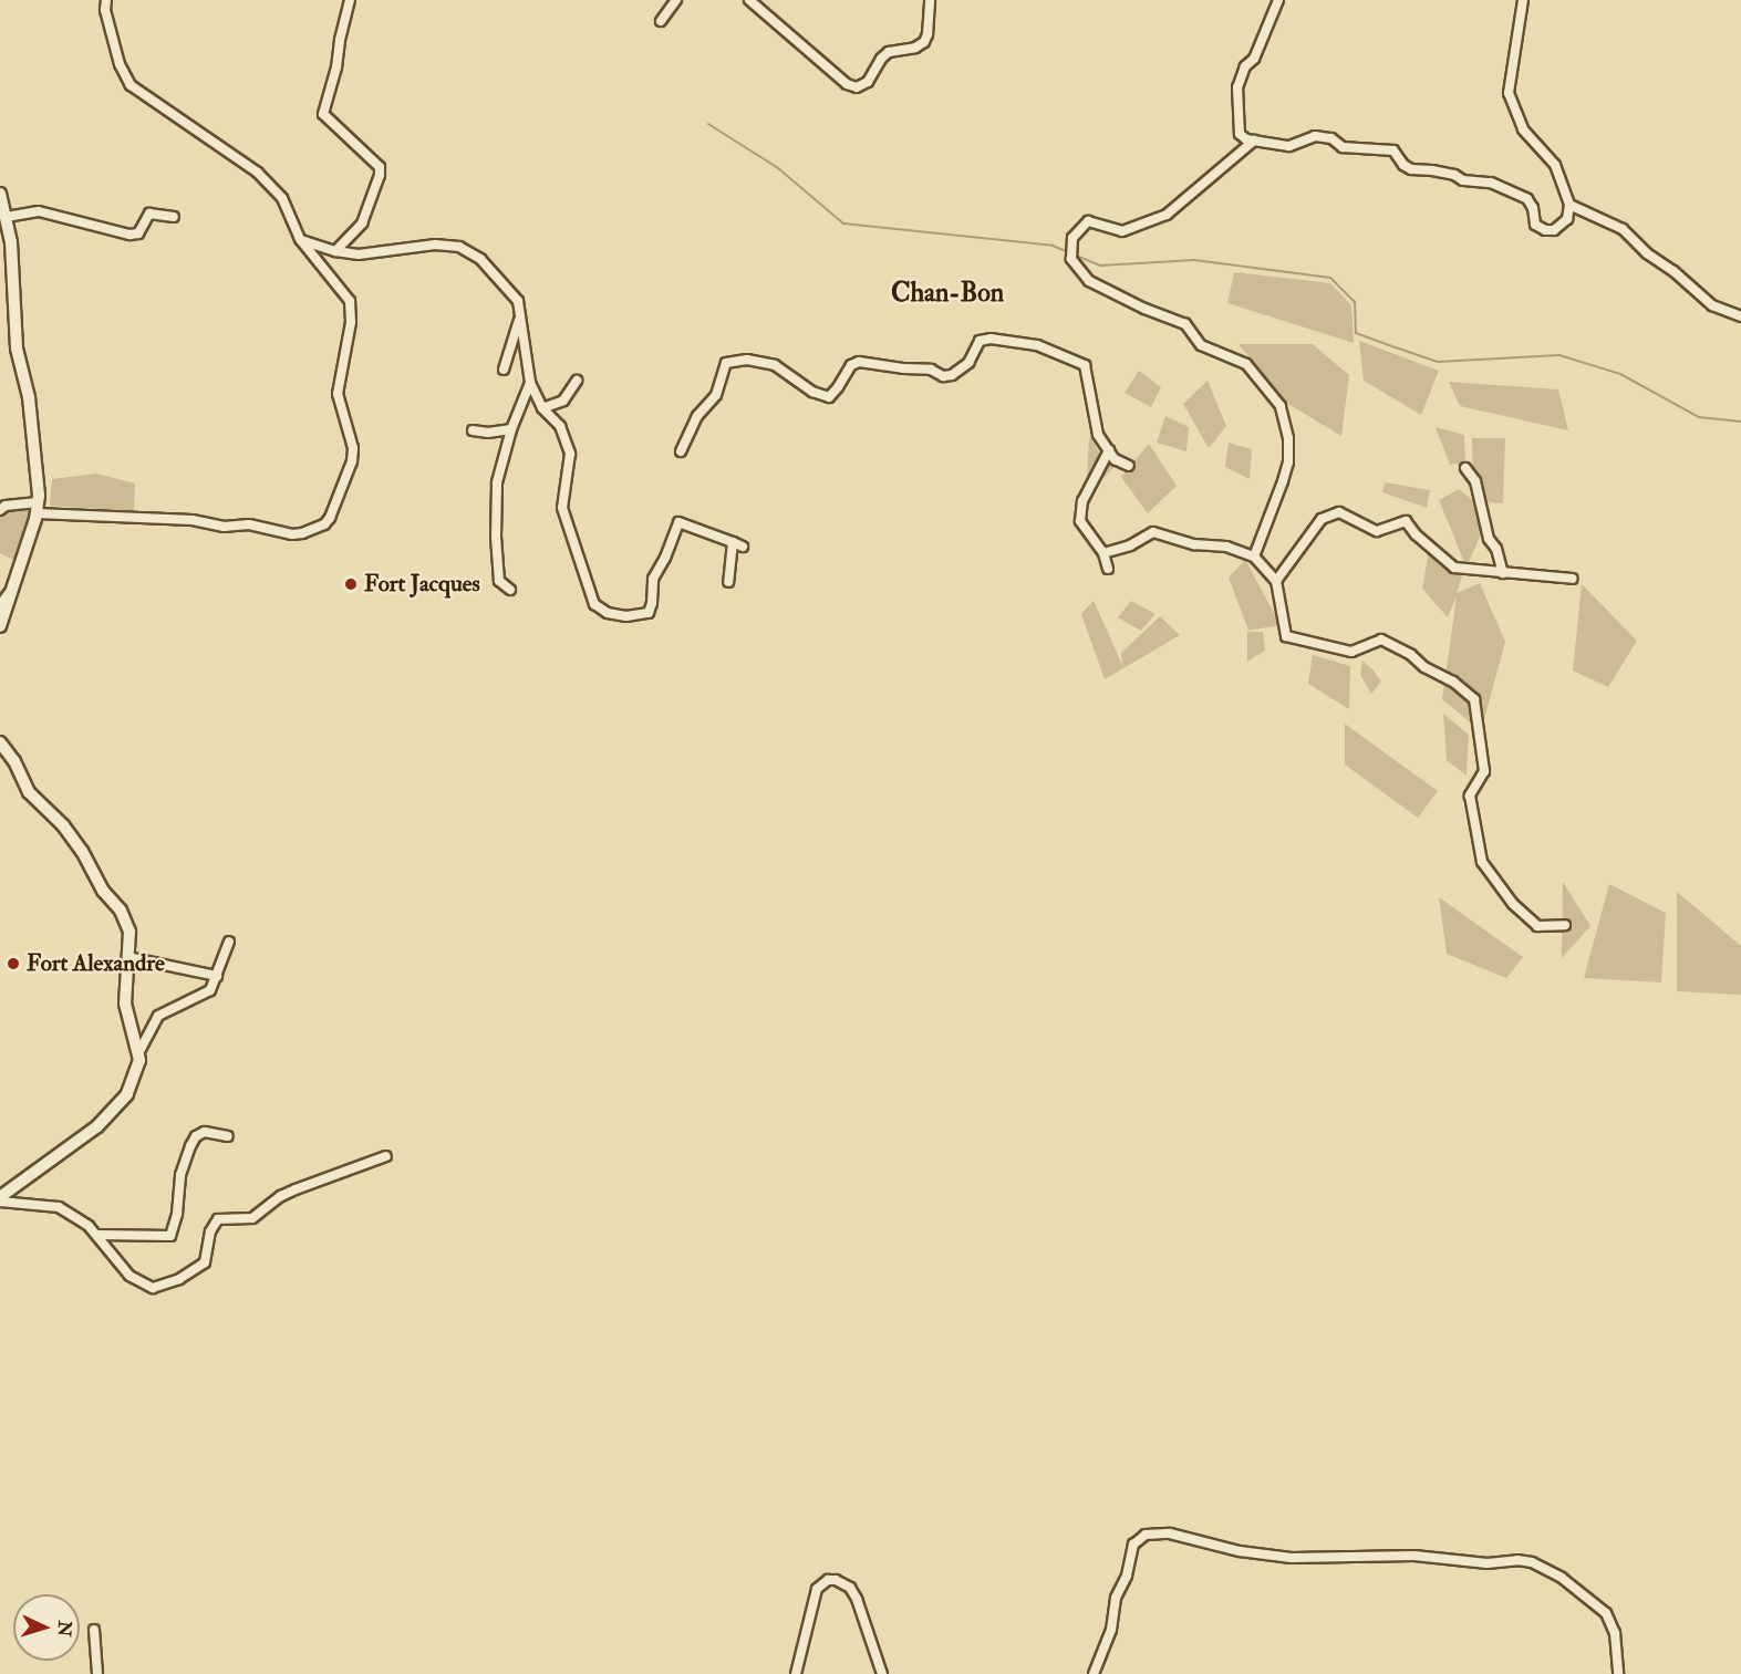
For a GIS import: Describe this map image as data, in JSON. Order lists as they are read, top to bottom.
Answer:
{
  "districts": ["Chan-Bon"],
  "places": ["Fort Jacques", "Fort Alexandre"],
  "north": "right"
}
